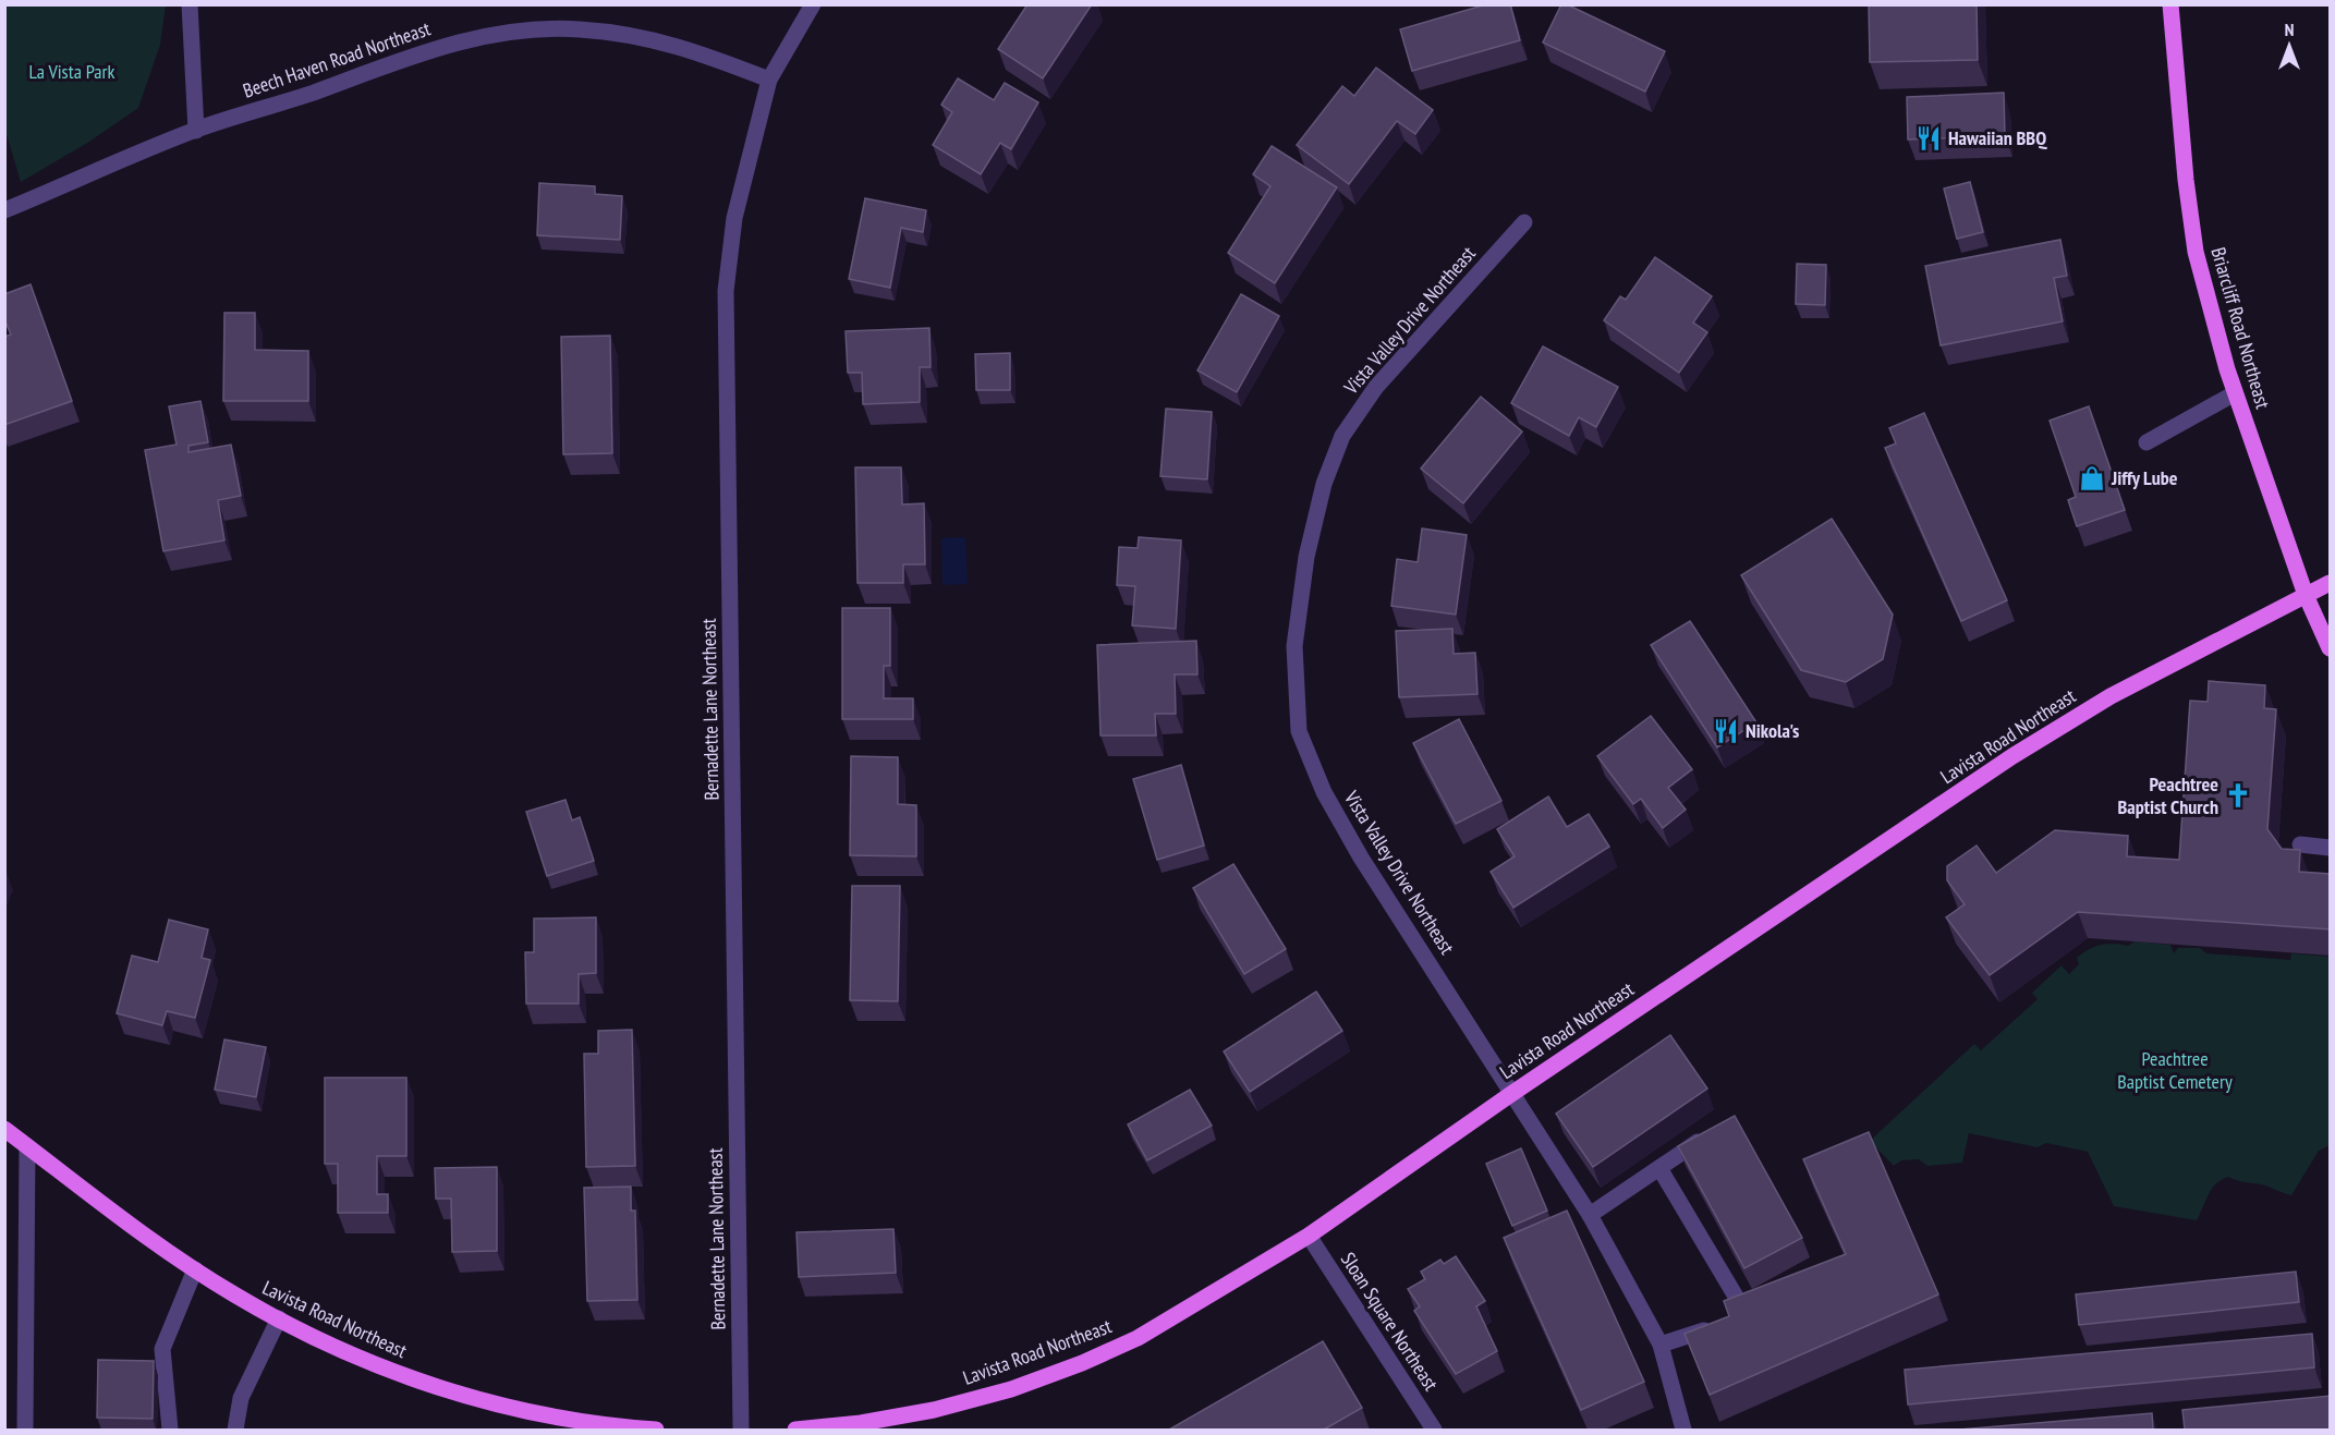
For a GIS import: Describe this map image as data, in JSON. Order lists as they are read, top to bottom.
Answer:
{
  "streets": {
    "main road": ["Briarcliff Road Northeast", "Lavista Road Northeast"],
    "street": [
      "Beech Haven Road Northeast",
      "Vista Valley Drive Northeast",
      "Bernadette Lane Northeast",
      "Sloan Square Northeast"
    ]
  },
  "crossings": [
    ["Beech Haven Road Northeast", "Bernadette Lane Northeast"],
    ["Vista Valley Drive Northeast", "Lavista Road Northeast"],
    ["Briarcliff Road Northeast", "Lavista Road Northeast"],
    ["Lavista Road Northeast", "Sloan Square Northeast"]
  ],
  "parks": ["La Vista Park", "Peachtree Baptist Cemetery"],
  "places": {
    "restaurant": ["Hawaiian BBQ", "Nikola's"],
    "shop": ["Jiffy Lube"],
    "church": ["Peachtree Baptist Church"]
  },
  "north": "top"
}
